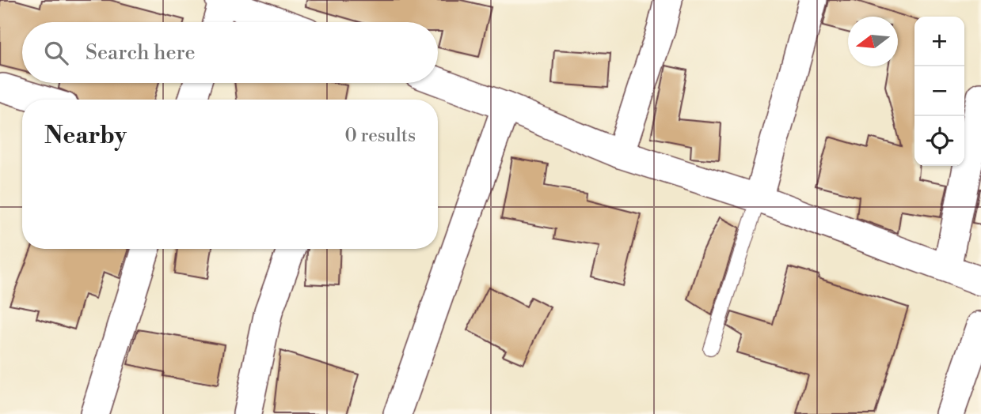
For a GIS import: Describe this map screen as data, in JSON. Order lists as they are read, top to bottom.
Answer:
{
  "north": "left",
  "page": {
    "map_buttons": ["+", "−"],
    "search": "Search here",
    "heading": ["Nearby", "0 results"]
  }
}
